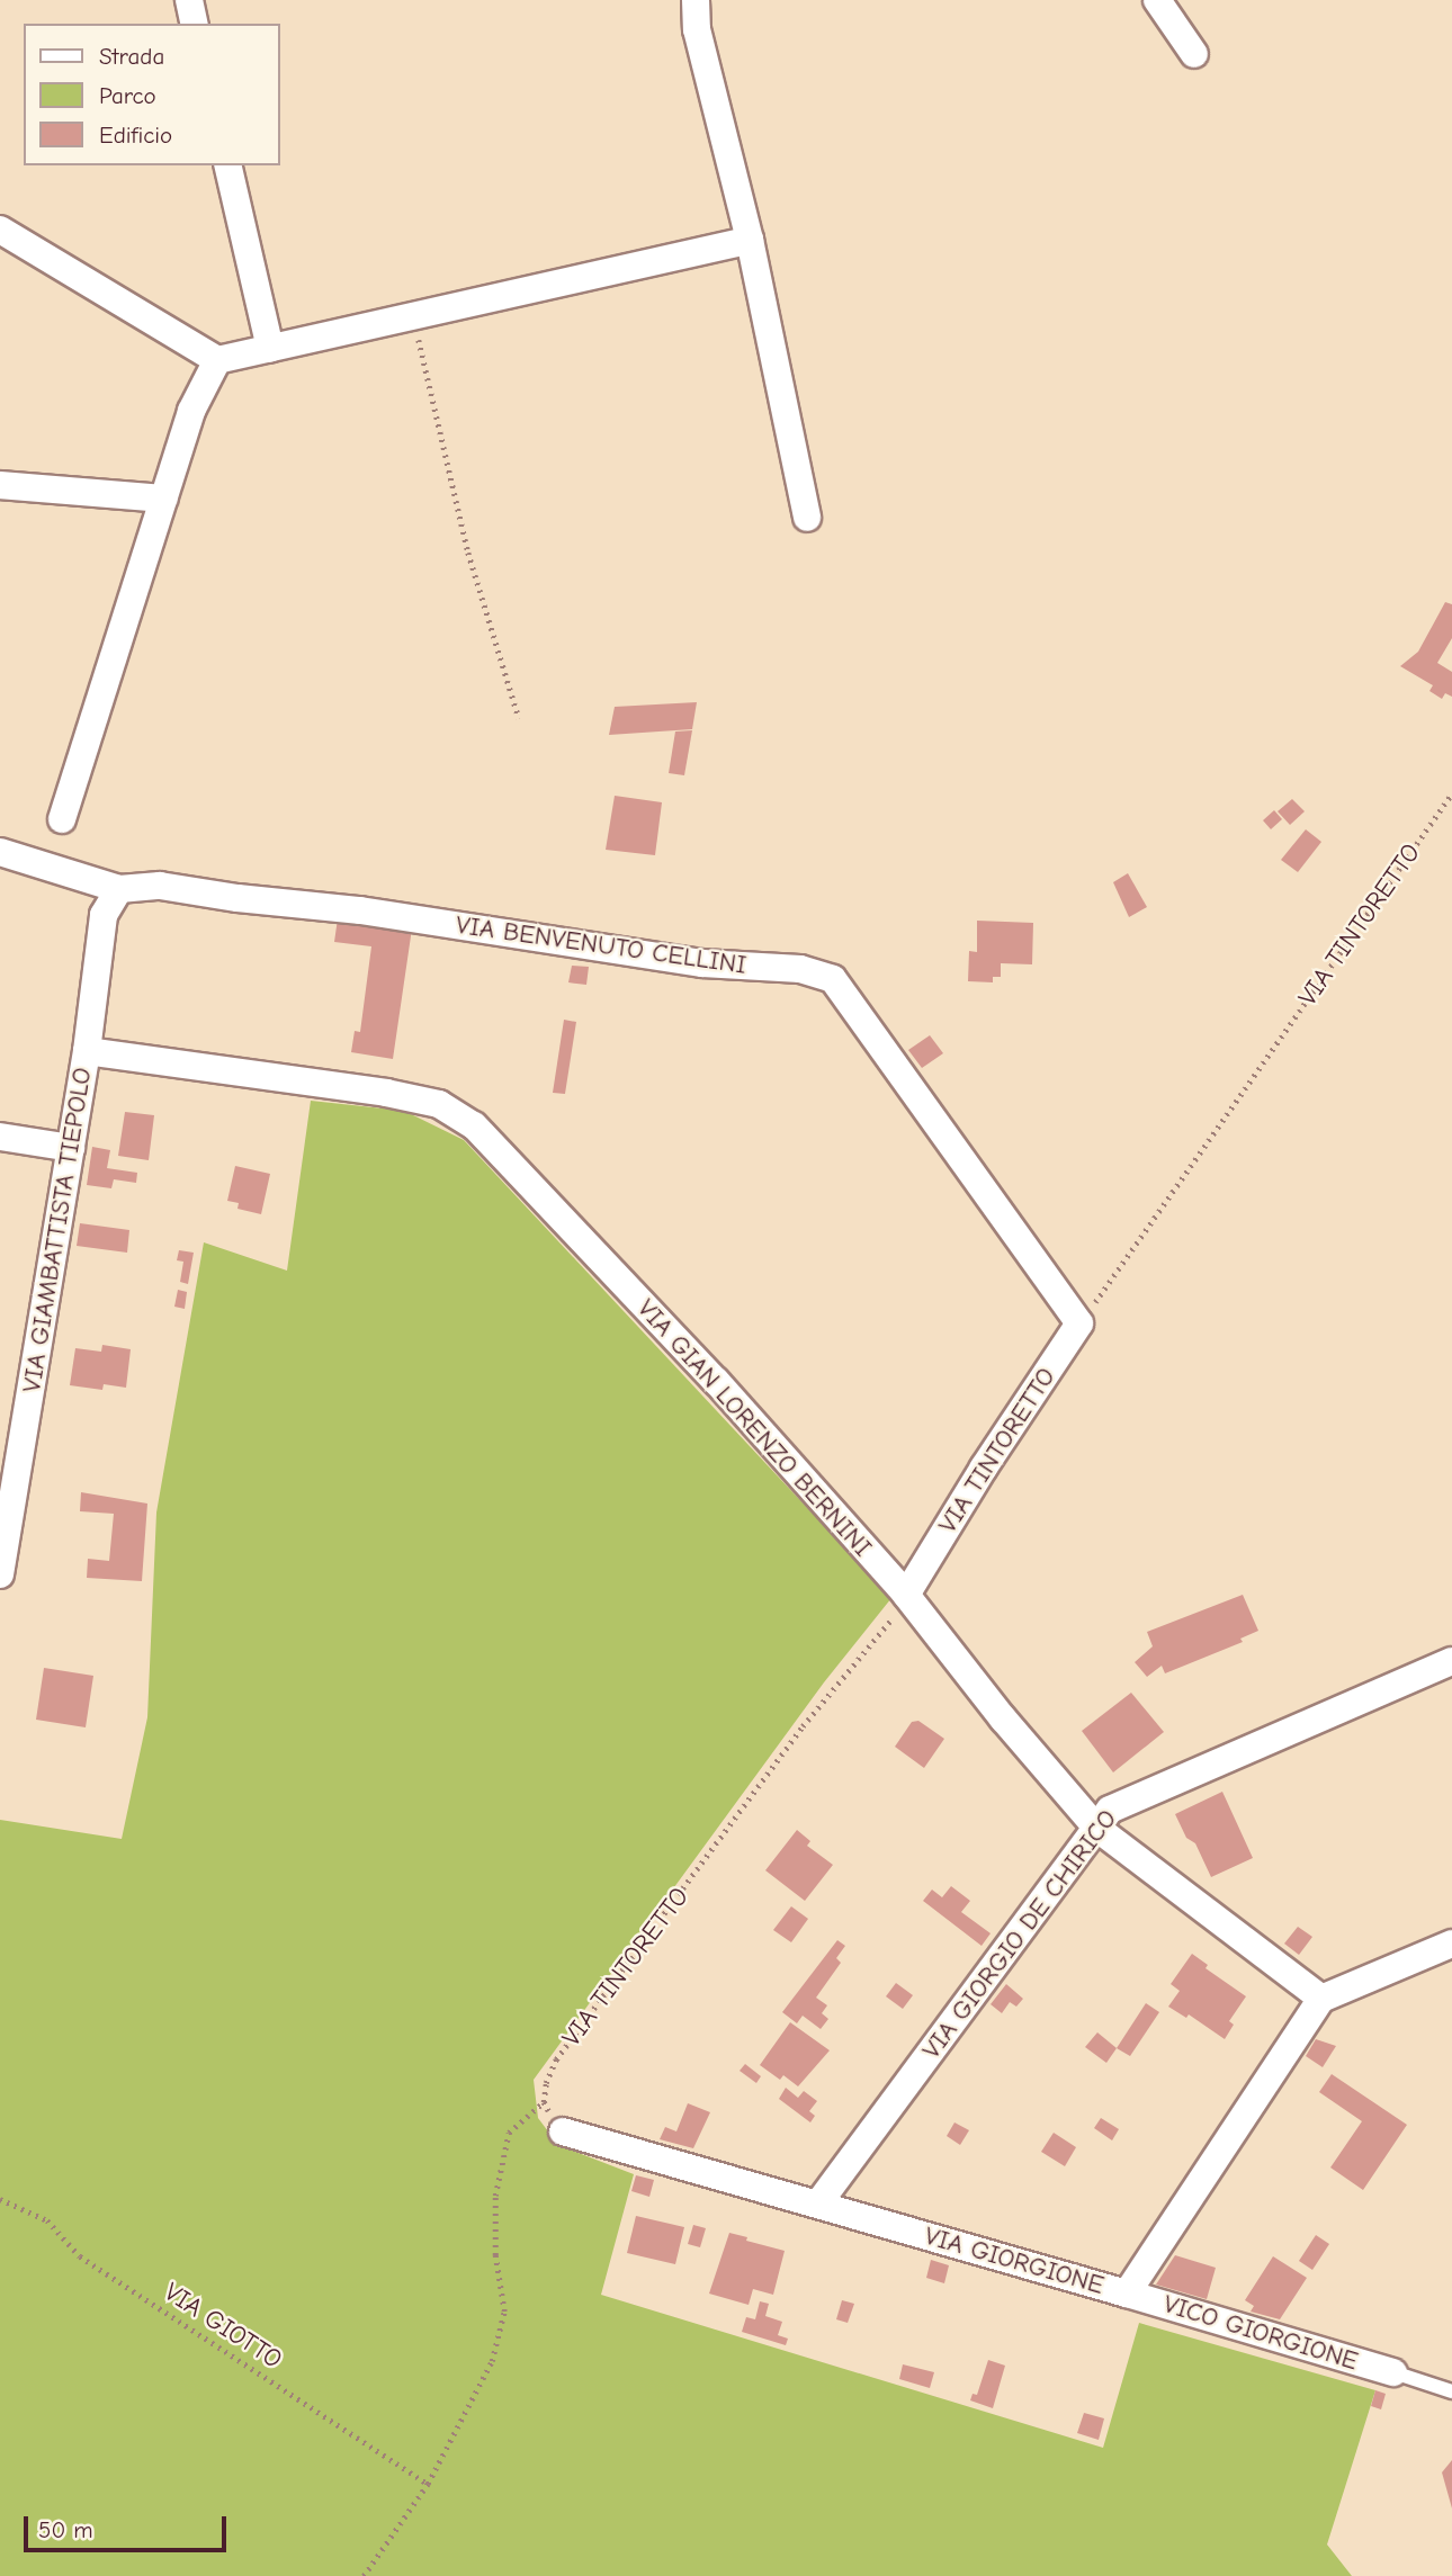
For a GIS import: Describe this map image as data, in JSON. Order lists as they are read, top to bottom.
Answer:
{
  "streets": {
    "street": [
      "VIA TINTORETTO",
      "VIA BENVENUTO CELLINI",
      "VIA GIAMBATTISTA TIEPOLO",
      "VIA GIAN LORENZO BERNINI",
      "VIA GIORGIO DE CHIRICO",
      "VIA GIORGIONE",
      "VICO GIORGIONE"
    ],
    "path": ["VIA GIOTTO"]
  },
  "crossings": [
    ["VIA TINTORETTO", "VIA BENVENUTO CELLINI"],
    ["VIA TINTORETTO", "VIA GIAN LORENZO BERNINI"],
    ["VIA BENVENUTO CELLINI", "VIA GIAMBATTISTA TIEPOLO"],
    ["VIA GIAMBATTISTA TIEPOLO", "VIA GIAN LORENZO BERNINI"],
    ["VIA GIAN LORENZO BERNINI", "VIA GIORGIO DE CHIRICO"],
    ["VIA GIAN LORENZO BERNINI", "VIA GIORGIONE"],
    ["VIA GIORGIO DE CHIRICO", "VIA GIORGIONE"],
    ["VIA GIORGIONE", "VICO GIORGIONE"]
  ],
  "legend": ["Strada", "Parco", "Edificio"],
  "scale_bar": "50 m"
}
